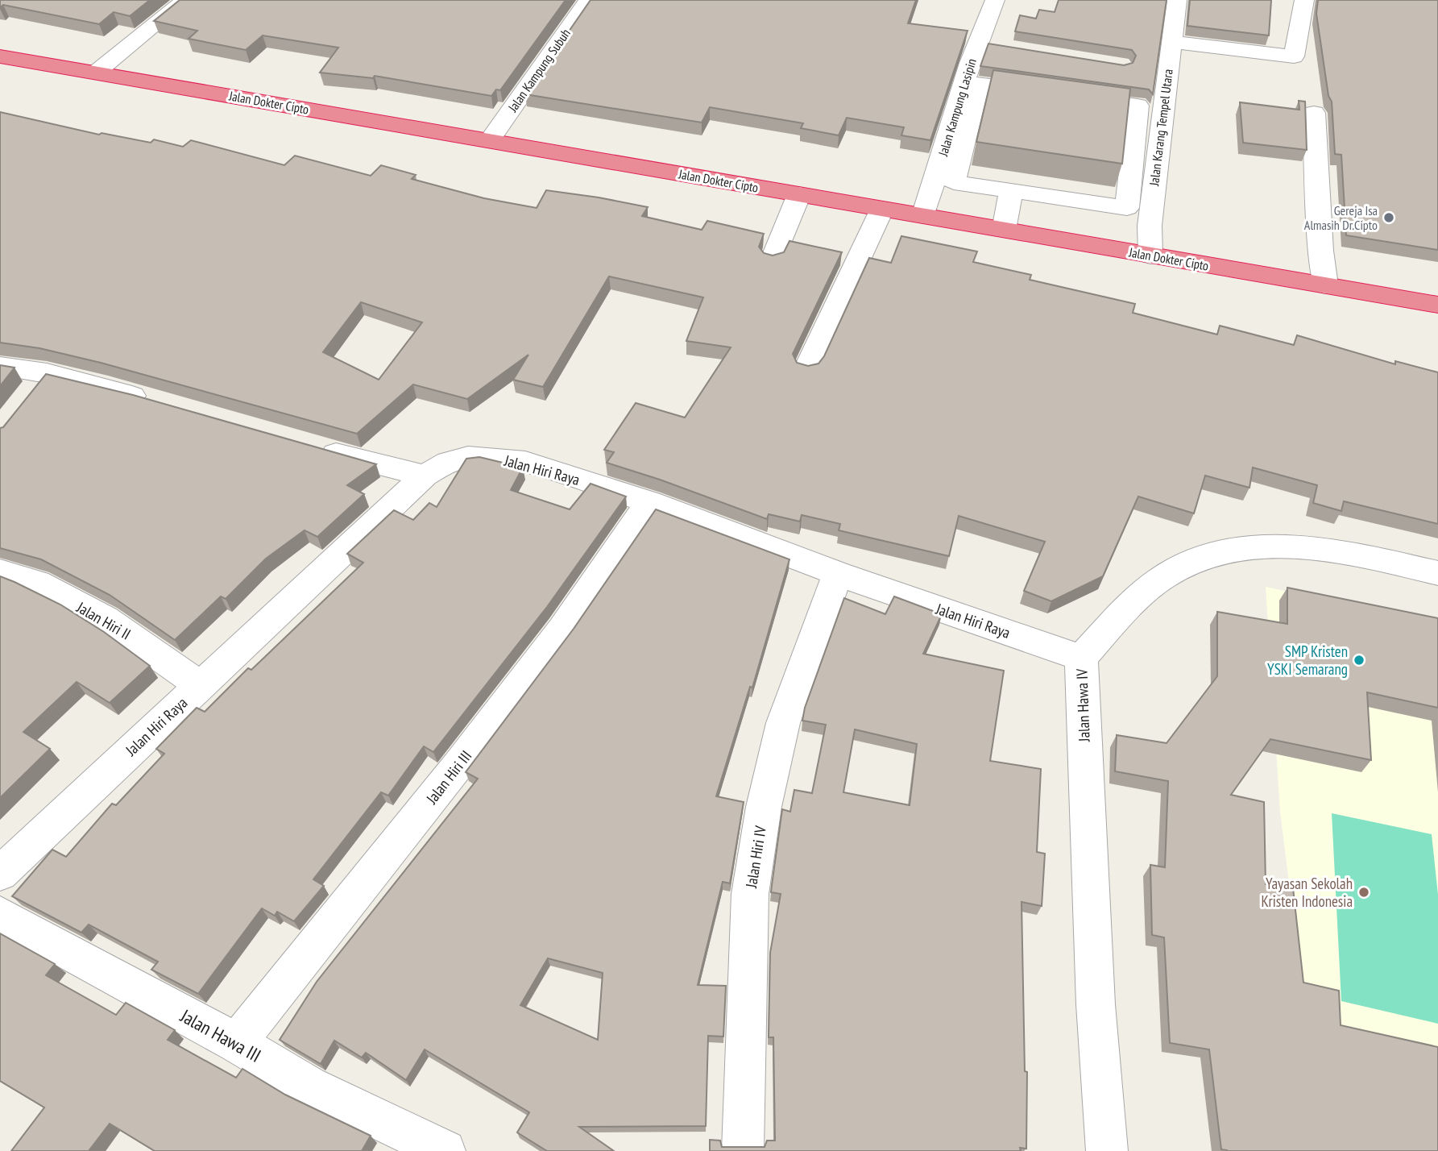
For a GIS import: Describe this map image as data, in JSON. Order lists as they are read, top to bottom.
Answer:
{
  "streets": {
    "highway": ["Jalan Dokter Cipto"],
    "street": [
      "Jalan Kampung Subuh",
      "Jalan Kampung Lasipin",
      "Jalan Karang Tempel Utara",
      "Jalan Hiri Raya",
      "Jalan Hiri II",
      "Jalan Hawa IV",
      "Jalan Hiri III",
      "Jalan Hiri IV",
      "Jalan Hawa III"
    ]
  },
  "crossings": [
    ["Jalan Kampung Subuh", "Jalan Dokter Cipto"],
    ["Jalan Dokter Cipto", "Jalan Kampung Lasipin"],
    ["Jalan Dokter Cipto", "Jalan Karang Tempel Utara"],
    ["Jalan Hiri Raya", "Jalan Hiri II"],
    ["Jalan Hiri Raya", "Jalan Hawa IV"],
    ["Jalan Hiri Raya", "Jalan Hiri III"],
    ["Jalan Hiri Raya", "Jalan Hiri IV"],
    ["Jalan Hiri III", "Jalan Hawa III"]
  ],
  "places": ["Gereja Isa Almasih Dr.Cipto", "SMP Kristen YSKI Semarang", "Yayasan Sekolah Kristen Indonesia"]
}
